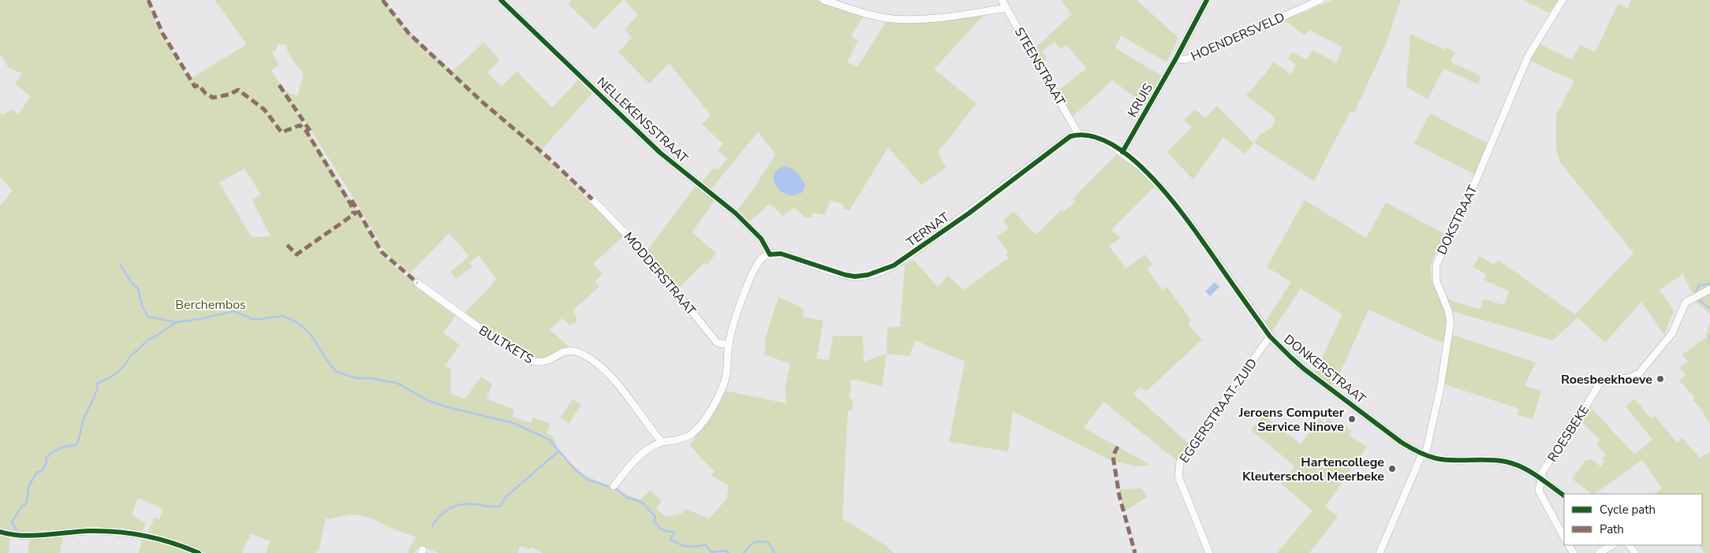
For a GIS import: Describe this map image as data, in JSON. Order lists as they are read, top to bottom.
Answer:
{
  "streets": {
    "street": [
      "HOENDERSVELD",
      "STEENSTRAAT",
      "KRUIS",
      "NELLEKENSSTRAAT",
      "DOKSTRAAT",
      "TERNAT",
      "MODDERSTRAAT",
      "BULTKETS",
      "DONKERSTRAAT",
      "EGGERSTRAAT-ZUID",
      "ROESBEKE"
    ]
  },
  "crossings": [
    ["HOENDERSVELD", "KRUIS"],
    ["STEENSTRAAT", "TERNAT"],
    ["STEENSTRAAT", "DONKERSTRAAT"],
    ["KRUIS", "DONKERSTRAAT"],
    ["NELLEKENSSTRAAT", "TERNAT"],
    ["DOKSTRAAT", "DONKERSTRAAT"],
    ["TERNAT", "DONKERSTRAAT"],
    ["DONKERSTRAAT", "EGGERSTRAAT-ZUID"],
    ["DONKERSTRAAT", "ROESBEKE"]
  ],
  "parks": ["Berchembos"],
  "places": ["Roesbeekhoeve", "Jeroens Computer Service Ninove", "Hartencollege Kleuterschool Meerbeke"],
  "legend": ["Cycle path", "Path"]
}
